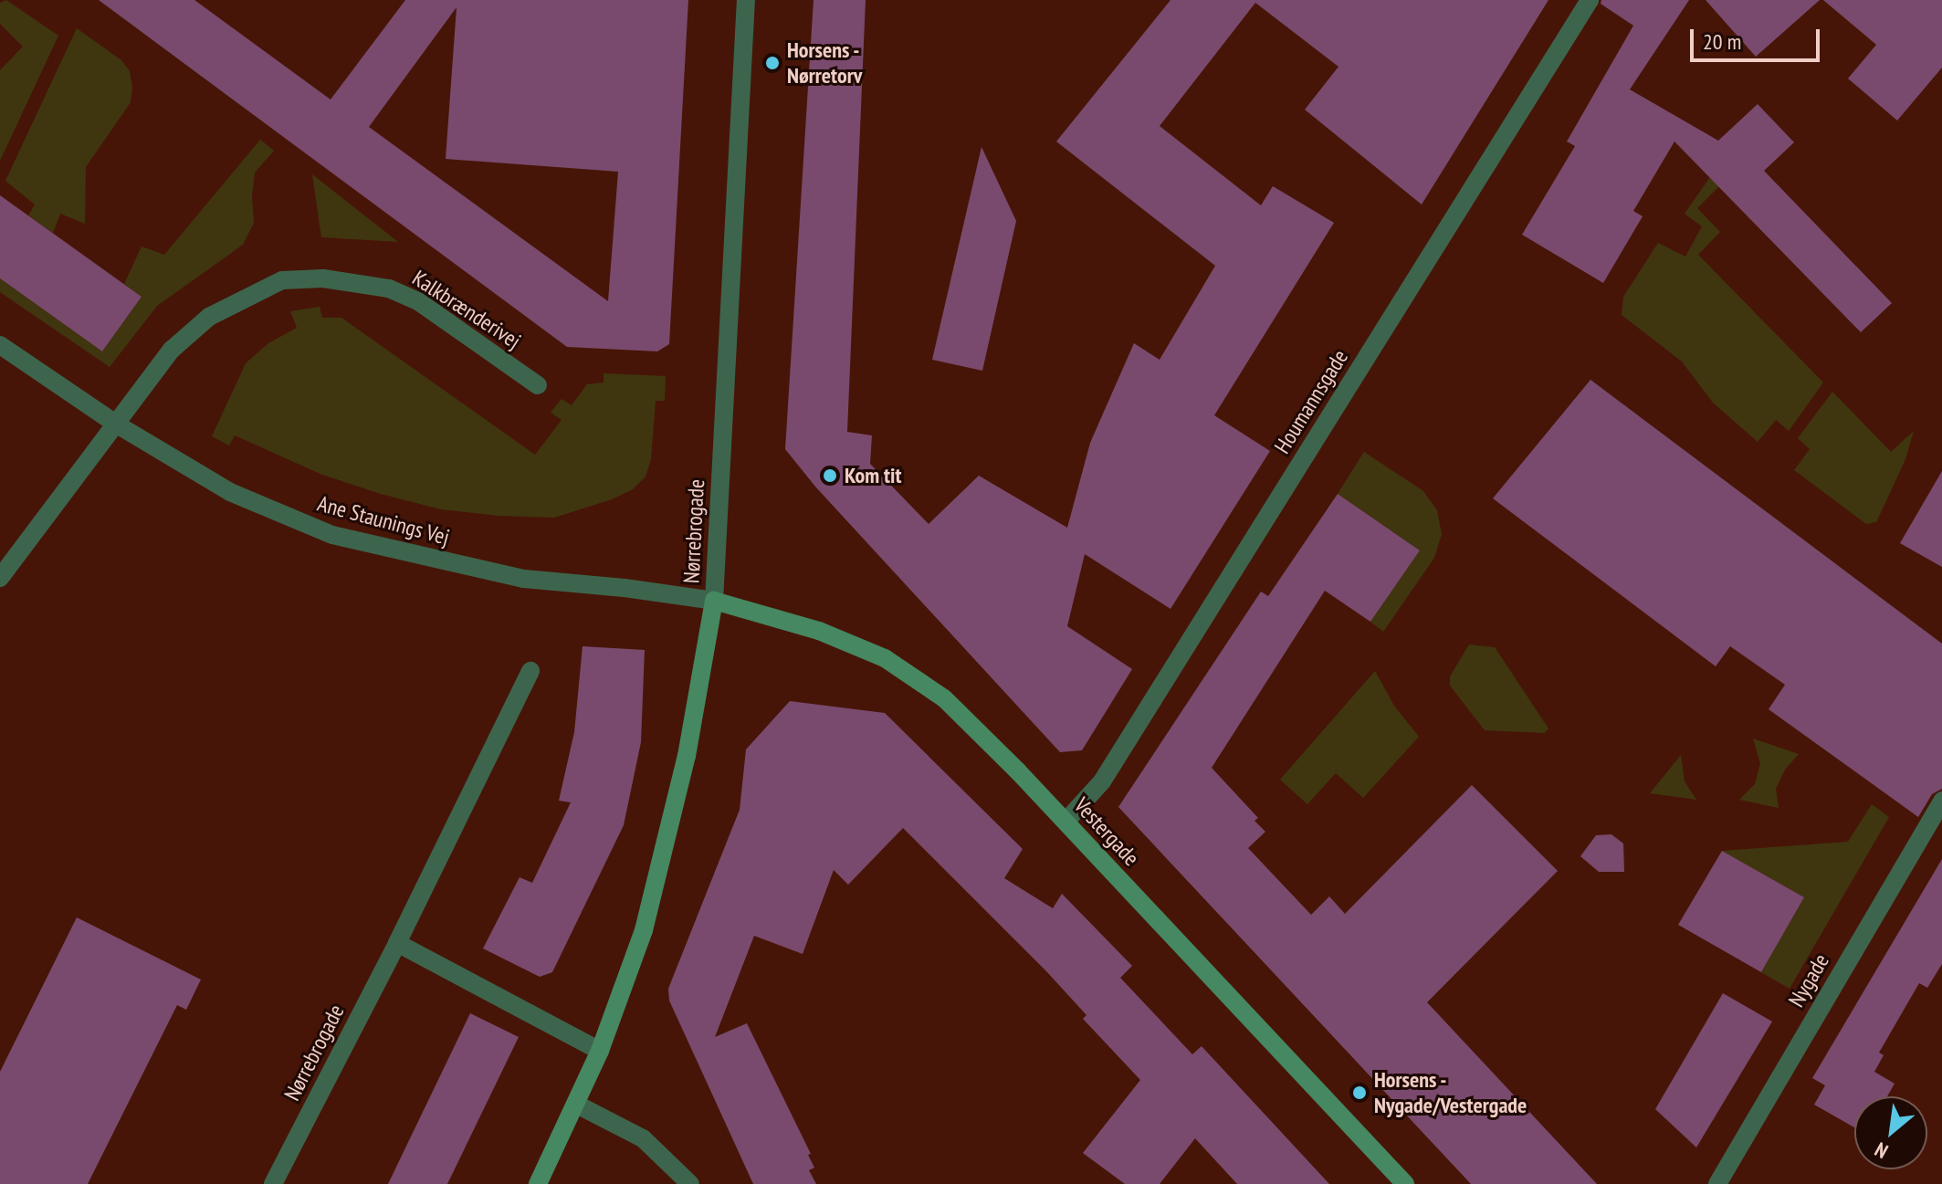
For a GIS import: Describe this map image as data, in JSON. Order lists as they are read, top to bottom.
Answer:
{
  "streets": {
    "main road": ["Nørrebrogade", "Vestergade"],
    "street": [
      "Kalkbrænderivej",
      "Houmannsgade",
      "Ane Staunings Vej",
      "Nygade"
    ]
  },
  "crossings": [
    ["Kalkbrænderivej", "Ane Staunings Vej"],
    ["Houmannsgade", "Vestergade"],
    ["Ane Staunings Vej", "Nørrebrogade"],
    ["Ane Staunings Vej", "Vestergade"],
    ["Nørrebrogade", "Vestergade"]
  ],
  "places": ["Horsens - Nørretorv", "Kom tit", "Horsens - Nygade/Vestergade"],
  "scale_bar": "20 m",
  "north": "bottom left"
}
